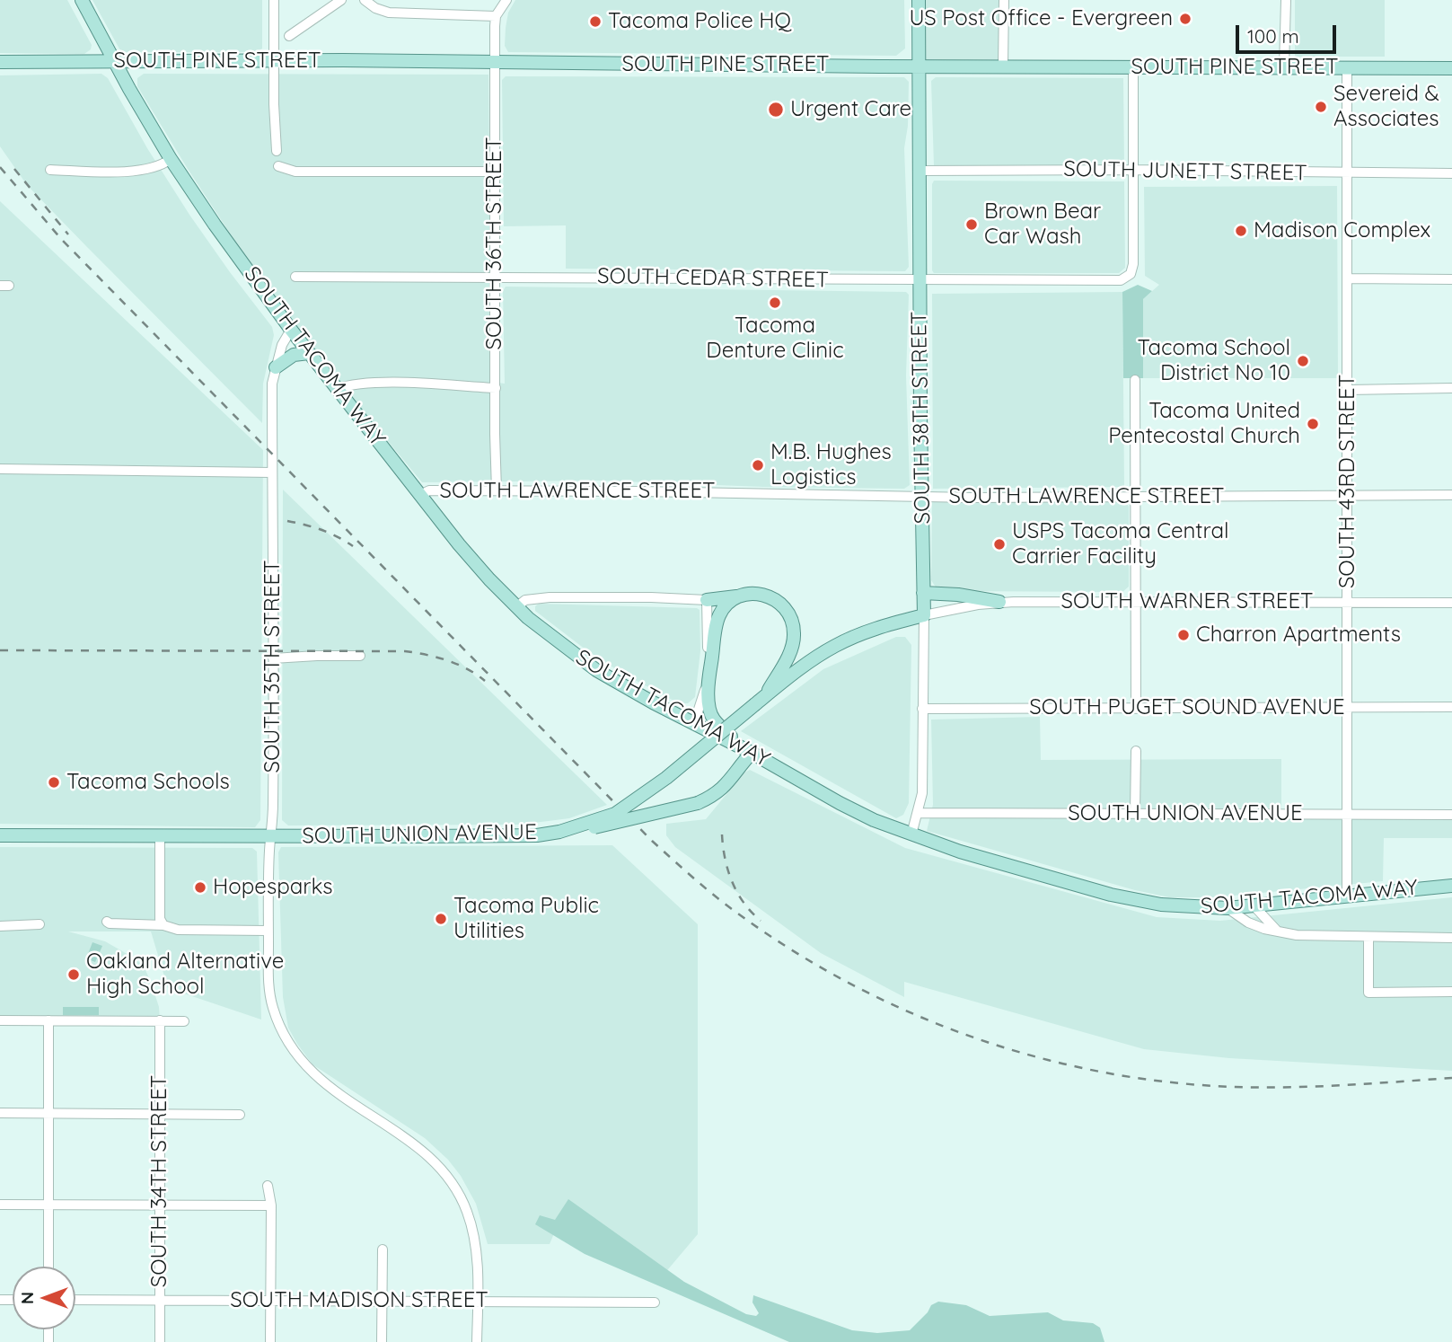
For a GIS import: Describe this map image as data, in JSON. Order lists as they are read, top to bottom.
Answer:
{
  "streets": {
    "main road": [
      "SOUTH PINE STREET",
      "SOUTH TACOMA WAY",
      "SOUTH 38TH STREET",
      "SOUTH UNION AVENUE"
    ],
    "street": [
      "SOUTH JUNETT STREET",
      "SOUTH 36TH STREET",
      "SOUTH CEDAR STREET",
      "SOUTH 43RD STREET",
      "SOUTH LAWRENCE STREET",
      "SOUTH WARNER STREET",
      "SOUTH 35TH STREET",
      "SOUTH PUGET SOUND AVENUE",
      "SOUTH 34TH STREET",
      "SOUTH MADISON STREET"
    ]
  },
  "crossings": [
    ["SOUTH PINE STREET", "SOUTH 36TH STREET"],
    ["SOUTH PINE STREET", "SOUTH TACOMA WAY"],
    ["SOUTH PINE STREET", "SOUTH 38TH STREET"],
    ["SOUTH PINE STREET", "SOUTH 43RD STREET"],
    ["SOUTH JUNETT STREET", "SOUTH CEDAR STREET"],
    ["SOUTH JUNETT STREET", "SOUTH 38TH STREET"],
    ["SOUTH JUNETT STREET", "SOUTH 43RD STREET"],
    ["SOUTH 36TH STREET", "SOUTH CEDAR STREET"],
    ["SOUTH 36TH STREET", "SOUTH LAWRENCE STREET"],
    ["SOUTH CEDAR STREET", "SOUTH 38TH STREET"],
    ["SOUTH TACOMA WAY", "SOUTH 38TH STREET"],
    ["SOUTH TACOMA WAY", "SOUTH 43RD STREET"],
    ["SOUTH TACOMA WAY", "SOUTH LAWRENCE STREET"],
    ["SOUTH TACOMA WAY", "SOUTH 35TH STREET"],
    ["SOUTH 38TH STREET", "SOUTH LAWRENCE STREET"],
    ["SOUTH 38TH STREET", "SOUTH WARNER STREET"],
    ["SOUTH 38TH STREET", "SOUTH PUGET SOUND AVENUE"],
    ["SOUTH 38TH STREET", "SOUTH UNION AVENUE"],
    ["SOUTH 43RD STREET", "SOUTH LAWRENCE STREET"],
    ["SOUTH 43RD STREET", "SOUTH WARNER STREET"],
    ["SOUTH 43RD STREET", "SOUTH PUGET SOUND AVENUE"],
    ["SOUTH 43RD STREET", "SOUTH UNION AVENUE"],
    ["SOUTH WARNER STREET", "SOUTH UNION AVENUE"],
    ["SOUTH 35TH STREET", "SOUTH UNION AVENUE"],
    ["SOUTH 35TH STREET", "SOUTH MADISON STREET"],
    ["SOUTH 34TH STREET", "SOUTH MADISON STREET"]
  ],
  "places": [
    "US Post Office - Evergreen",
    "Tacoma Police HQ",
    "Severeid & Associates",
    "Urgent Care",
    "Brown Bear Car Wash",
    "Madison Complex",
    "Tacoma Denture Clinic",
    "Tacoma School District No 10",
    "Tacoma United Pentecostal Church",
    "M.B. Hughes Logistics",
    "USPS Tacoma Central Carrier Facility",
    "Charron Apartments",
    "Tacoma Schools",
    "Hopesparks",
    "Tacoma Public Utilities",
    "Oakland Alternative High School"
  ],
  "scale_bar": "100 m",
  "north": "left"
}
